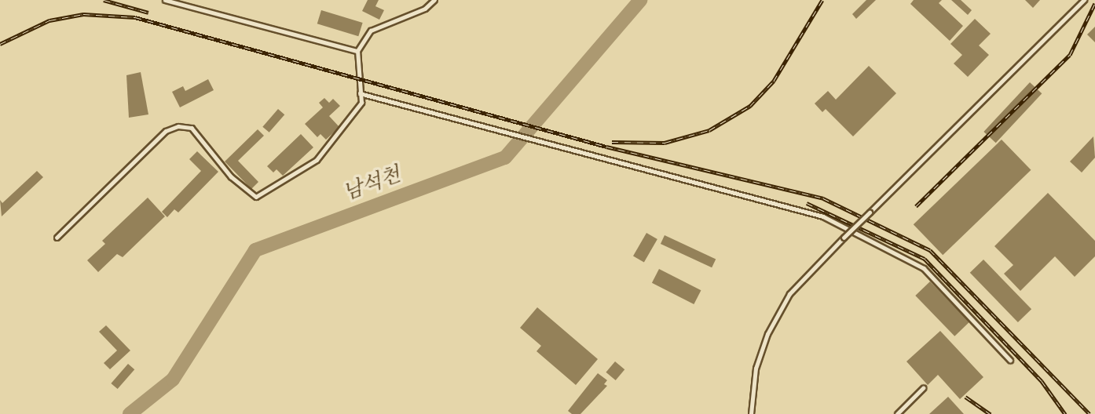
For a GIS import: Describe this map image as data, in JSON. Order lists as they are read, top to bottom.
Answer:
{
  "water": ["남석천"]
}
